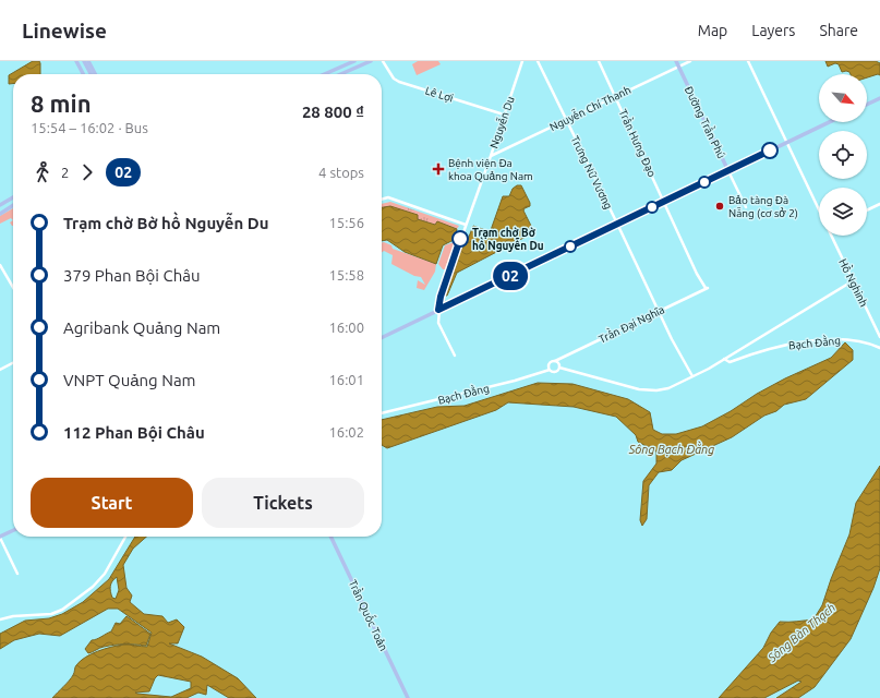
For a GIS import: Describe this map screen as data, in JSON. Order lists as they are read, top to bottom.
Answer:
{
  "streets": {
    "main road": ["Đường Trần Phú", "Trần Quốc Toản"],
    "street": [
      "Lê Lợi",
      "Nguyễn Chí Thanh",
      "Nguyễn Du",
      "Trần Hưng Đạo",
      "Trưng Nữ Vương",
      "Hồ Nghinh",
      "Trần Đại Nghĩa",
      "Bạch Đằng"
    ]
  },
  "crossings": [
    ["Lê Lợi", "Nguyễn Du"],
    ["Nguyễn Chí Thanh", "Nguyễn Du"],
    ["Nguyễn Chí Thanh", "Đường Trần Phú"],
    ["Nguyễn Chí Thanh", "Trần Hưng Đạo"],
    ["Nguyễn Chí Thanh", "Trưng Nữ Vương"],
    ["Trần Hưng Đạo", "Trần Đại Nghĩa"],
    ["Trưng Nữ Vương", "Trần Đại Nghĩa"],
    ["Trần Đại Nghĩa", "Bạch Đằng"]
  ],
  "water": ["Sông Bạch Đằng", "Sông Bàn Thạch"],
  "places": {
    "health": ["Bệnh viện Đa khoa Quảng Nam"],
    "other": ["Bảo tàng Đà Nẵng (cơ sở 2)", "Trạm chờ Bờ hồ Nguyễn Du"]
  },
  "lines": ["bus line 02"],
  "north": "bottom right",
  "page": {
    "header": "Linewise",
    "nav": ["Map", "Layers", "Share"],
    "on_map": "02",
    "heading": ["8 min", "15:54 – 16:02 · Bus", "28 800 ₫"],
    "legs": ["2", "02", "4 stops"],
    "list": [
      {
        "name": "Trạm chờ Bờ hồ Nguyễn Du",
        "value": "15:56"
      },
      {
        "name": "379 Phan Bội Châu",
        "value": "15:58"
      },
      {
        "name": "Agribank Quảng Nam",
        "value": "16:00"
      },
      {
        "name": "VNPT Quảng Nam",
        "value": "16:01"
      },
      {
        "name": "112 Phan Bội Châu",
        "value": "16:02"
      }
    ],
    "buttons": ["Start", "Tickets"]
  }
}
